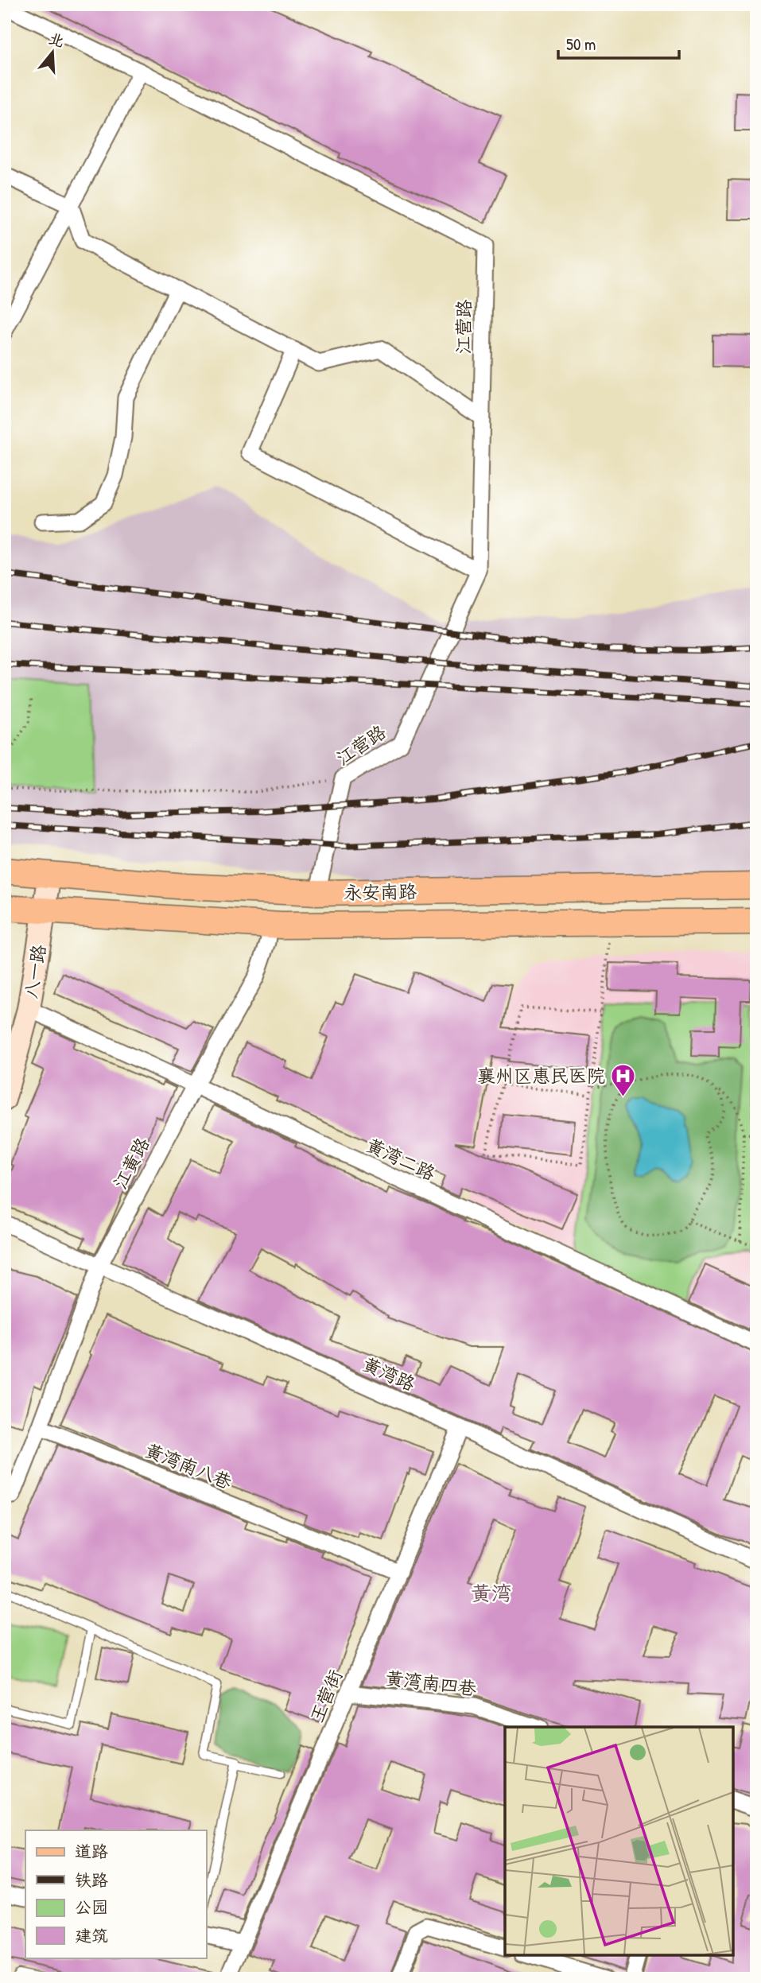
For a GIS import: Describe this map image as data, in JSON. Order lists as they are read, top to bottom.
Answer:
{
  "streets": {
    "main road": ["永安南路"],
    "street": [
      "江营路",
      "八一路",
      "黄湾二路",
      "江黄路",
      "黄湾路",
      "黄湾南八巷",
      "黄湾南四巷",
      "王营街"
    ]
  },
  "crossings": [
    ["江营路", "永安南路"],
    ["永安南路", "八一路"],
    ["永安南路", "江黄路"],
    ["八一路", "黄湾二路"],
    ["黄湾二路", "江黄路"],
    ["江黄路", "黄湾路"],
    ["江黄路", "黄湾南八巷"],
    ["黄湾路", "王营街"],
    ["黄湾南八巷", "王营街"],
    ["黄湾南四巷", "王营街"]
  ],
  "districts": ["黄湾"],
  "places": {
    "hospital": ["襄州区惠民医院"]
  },
  "legend": [
    "道路",
    "铁路",
    "公园",
    "建筑"
  ],
  "scale_bar": "50 m",
  "north": "top"
}
